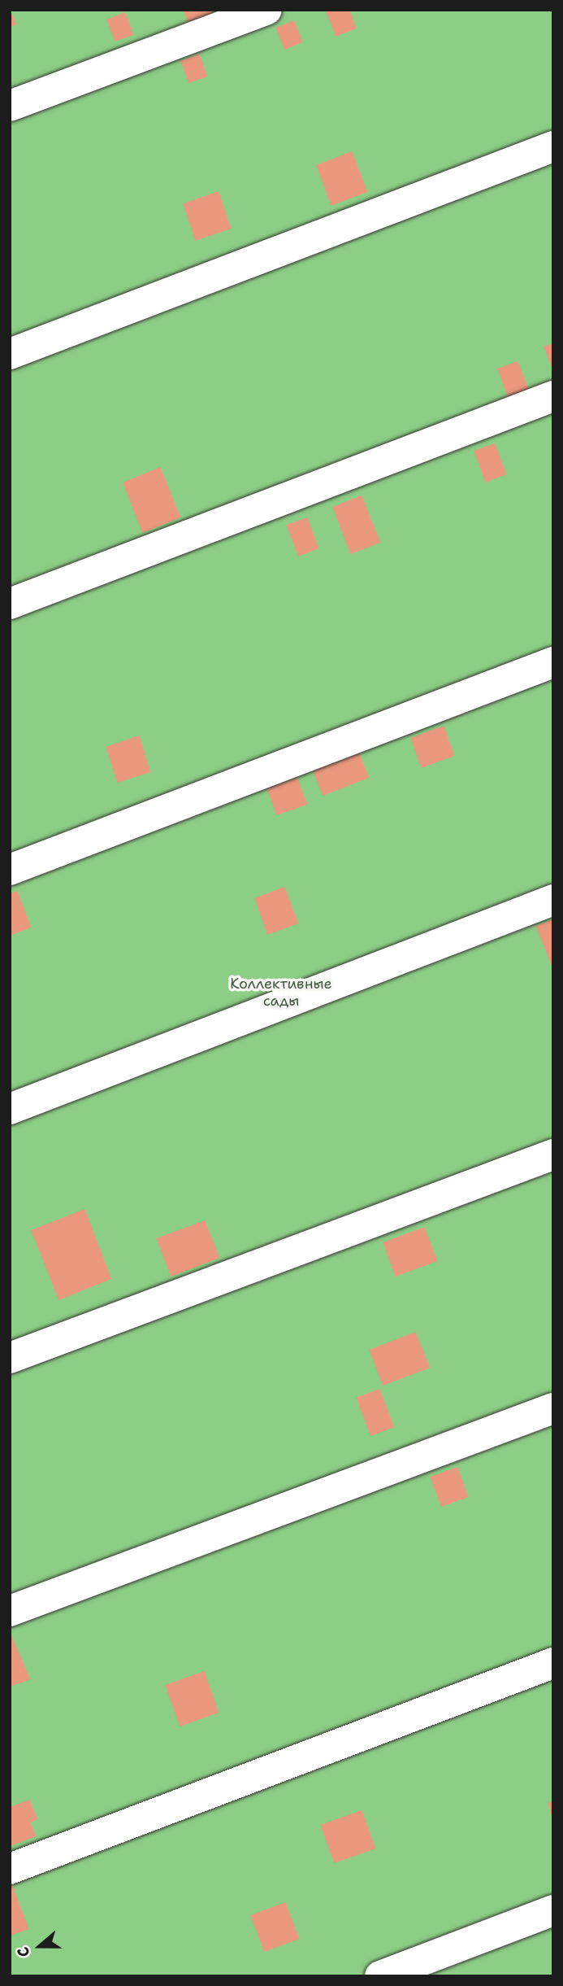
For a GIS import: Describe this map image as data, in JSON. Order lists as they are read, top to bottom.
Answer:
{
  "parks": ["Коллективные сады"],
  "north": "left"
}
